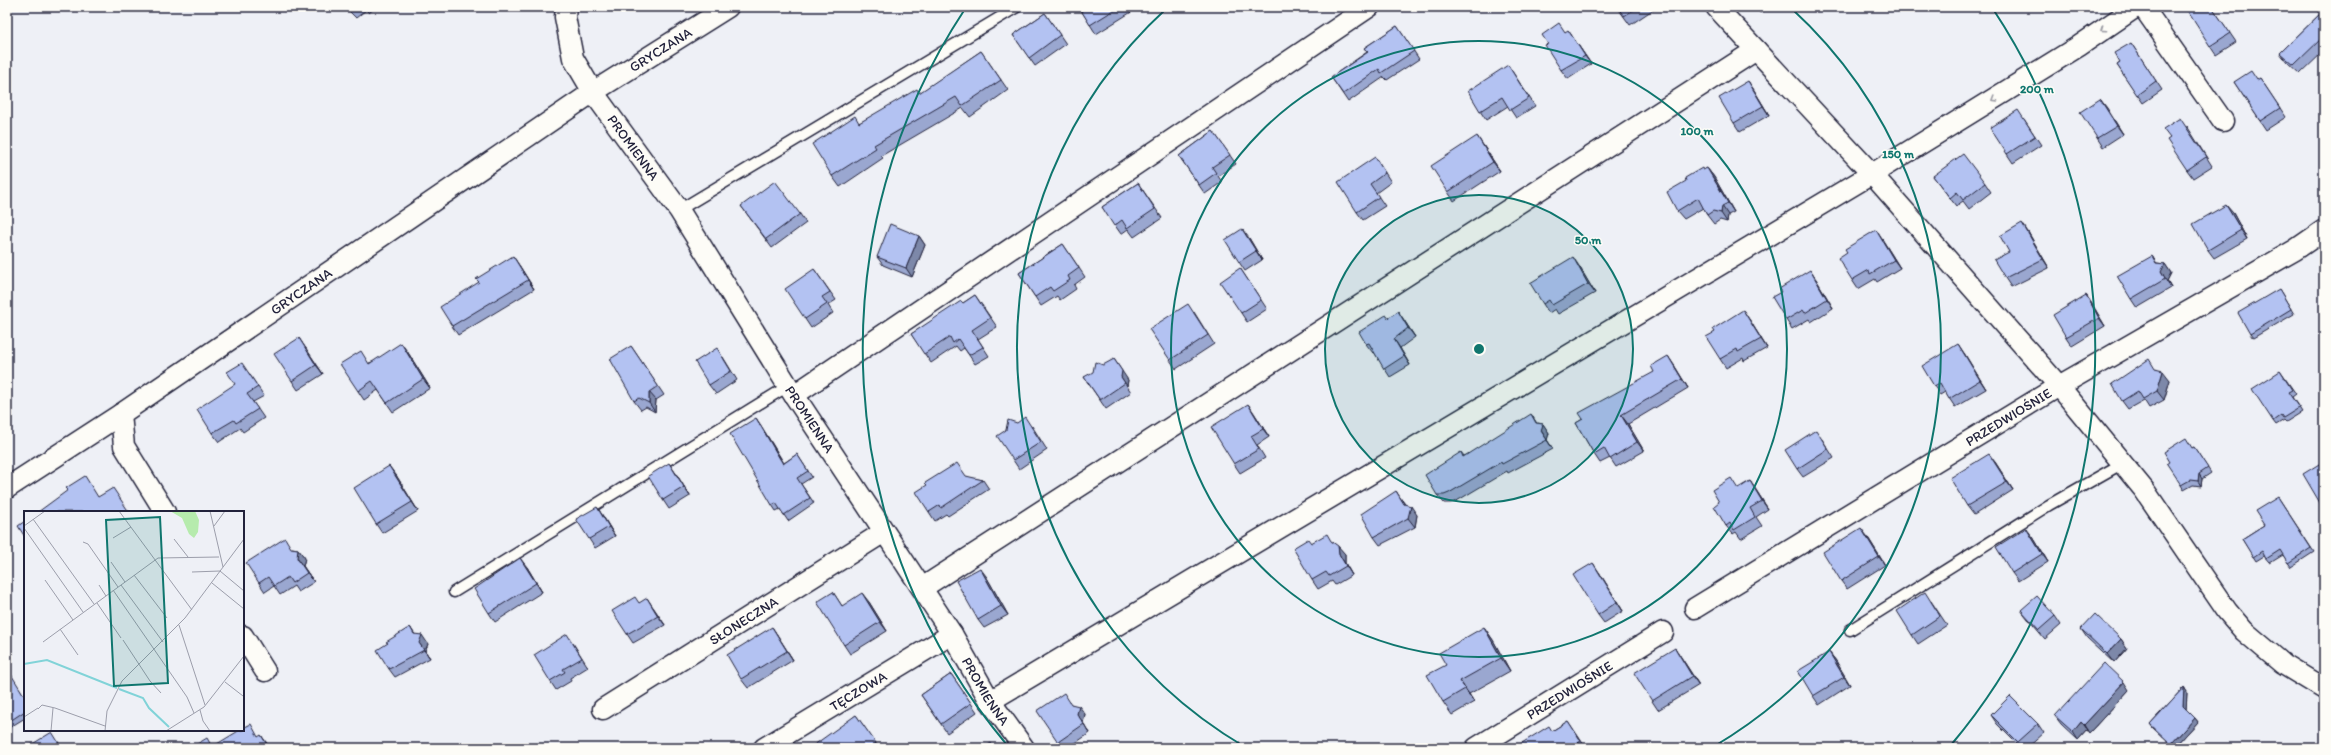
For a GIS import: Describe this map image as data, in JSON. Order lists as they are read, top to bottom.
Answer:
{
  "streets": {
    "street": [
      "GRYCZANA",
      "PROMIENNA",
      "PRZEDWIOŚNIE",
      "SŁONECZNA",
      "TĘCZOWA"
    ]
  },
  "crossings": [
    ["GRYCZANA", "PROMIENNA"],
    ["PROMIENNA", "SŁONECZNA"],
    ["PROMIENNA", "TĘCZOWA"]
  ],
  "rings": [
    "200 m",
    "100 m",
    "150 m",
    "50 m"
  ]
}
